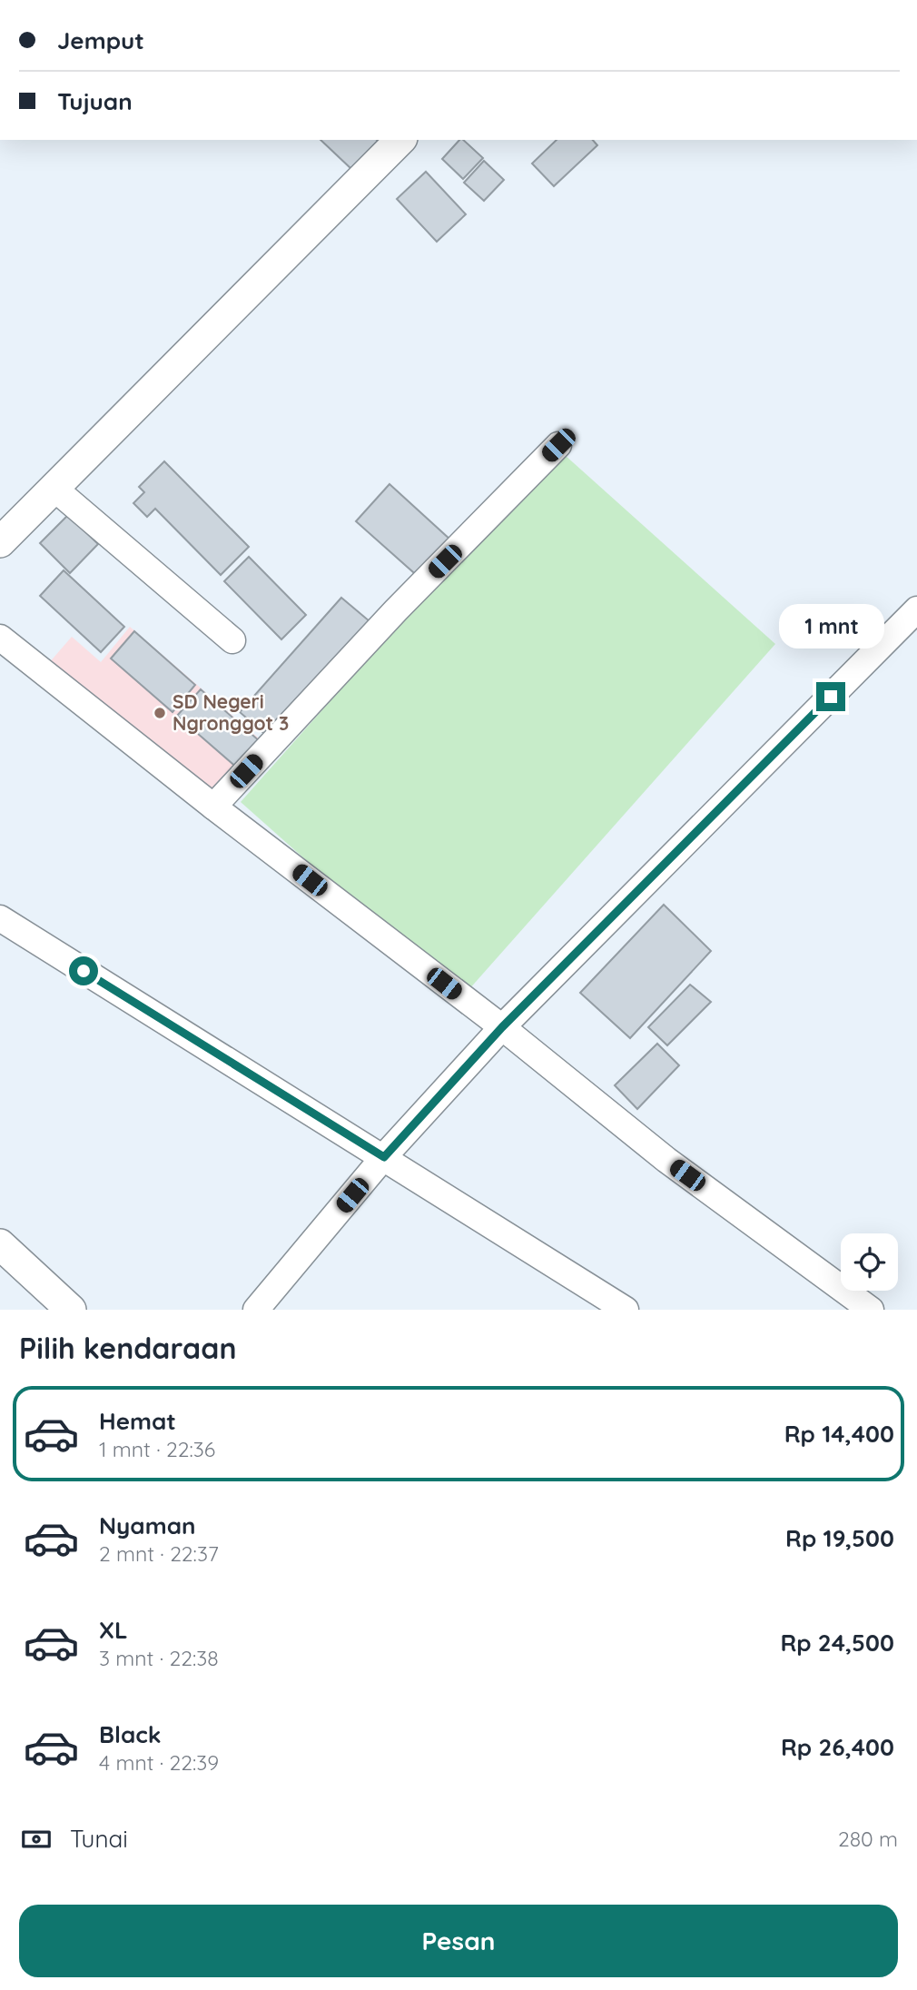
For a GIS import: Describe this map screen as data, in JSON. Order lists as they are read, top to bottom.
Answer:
{
  "places": ["SD Negeri Ngronggot 3"],
  "page": {
    "banner": ["Jemput", "Tujuan"],
    "bubble": "1 mnt",
    "heading": "Pilih kendaraan",
    "list": [
      {
        "name": "Hemat",
        "note": "1 mnt · 22:36",
        "value": "Rp 14,400"
      },
      {
        "name": "Nyaman",
        "note": "2 mnt · 22:37",
        "value": "Rp 19,500"
      },
      {
        "name": "XL",
        "note": "3 mnt · 22:38",
        "value": "Rp 24,500"
      },
      {
        "name": "Black",
        "note": "4 mnt · 22:39",
        "value": "Rp 26,400"
      }
    ],
    "pay": ["Tunai", "280 m"],
    "buttons": "Pesan"
  }
}
